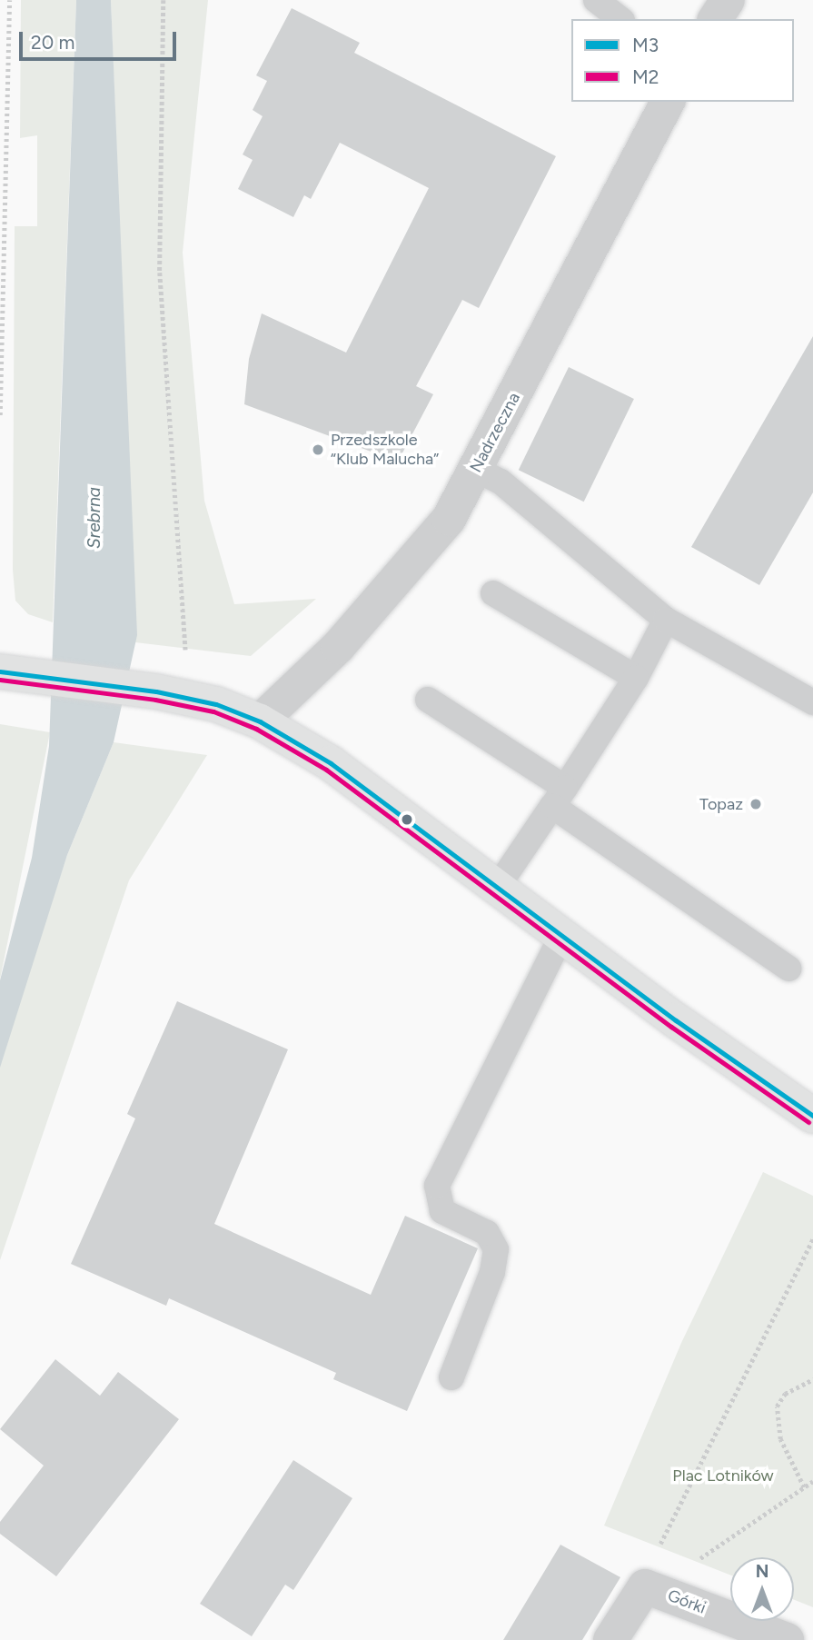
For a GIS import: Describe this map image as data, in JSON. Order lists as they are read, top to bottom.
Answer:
{
  "streets": {
    "street": ["Nadrzeczna", "Górki"]
  },
  "water": ["Srebrna"],
  "parks": ["Plac Lotników"],
  "places": ["Przedszkole “Klub Malucha”", "Topaz"],
  "lines": ["transit line M3", "transit line M2"],
  "legend": ["M3", "M2"],
  "scale_bar": "20 m",
  "north": "top"
}
